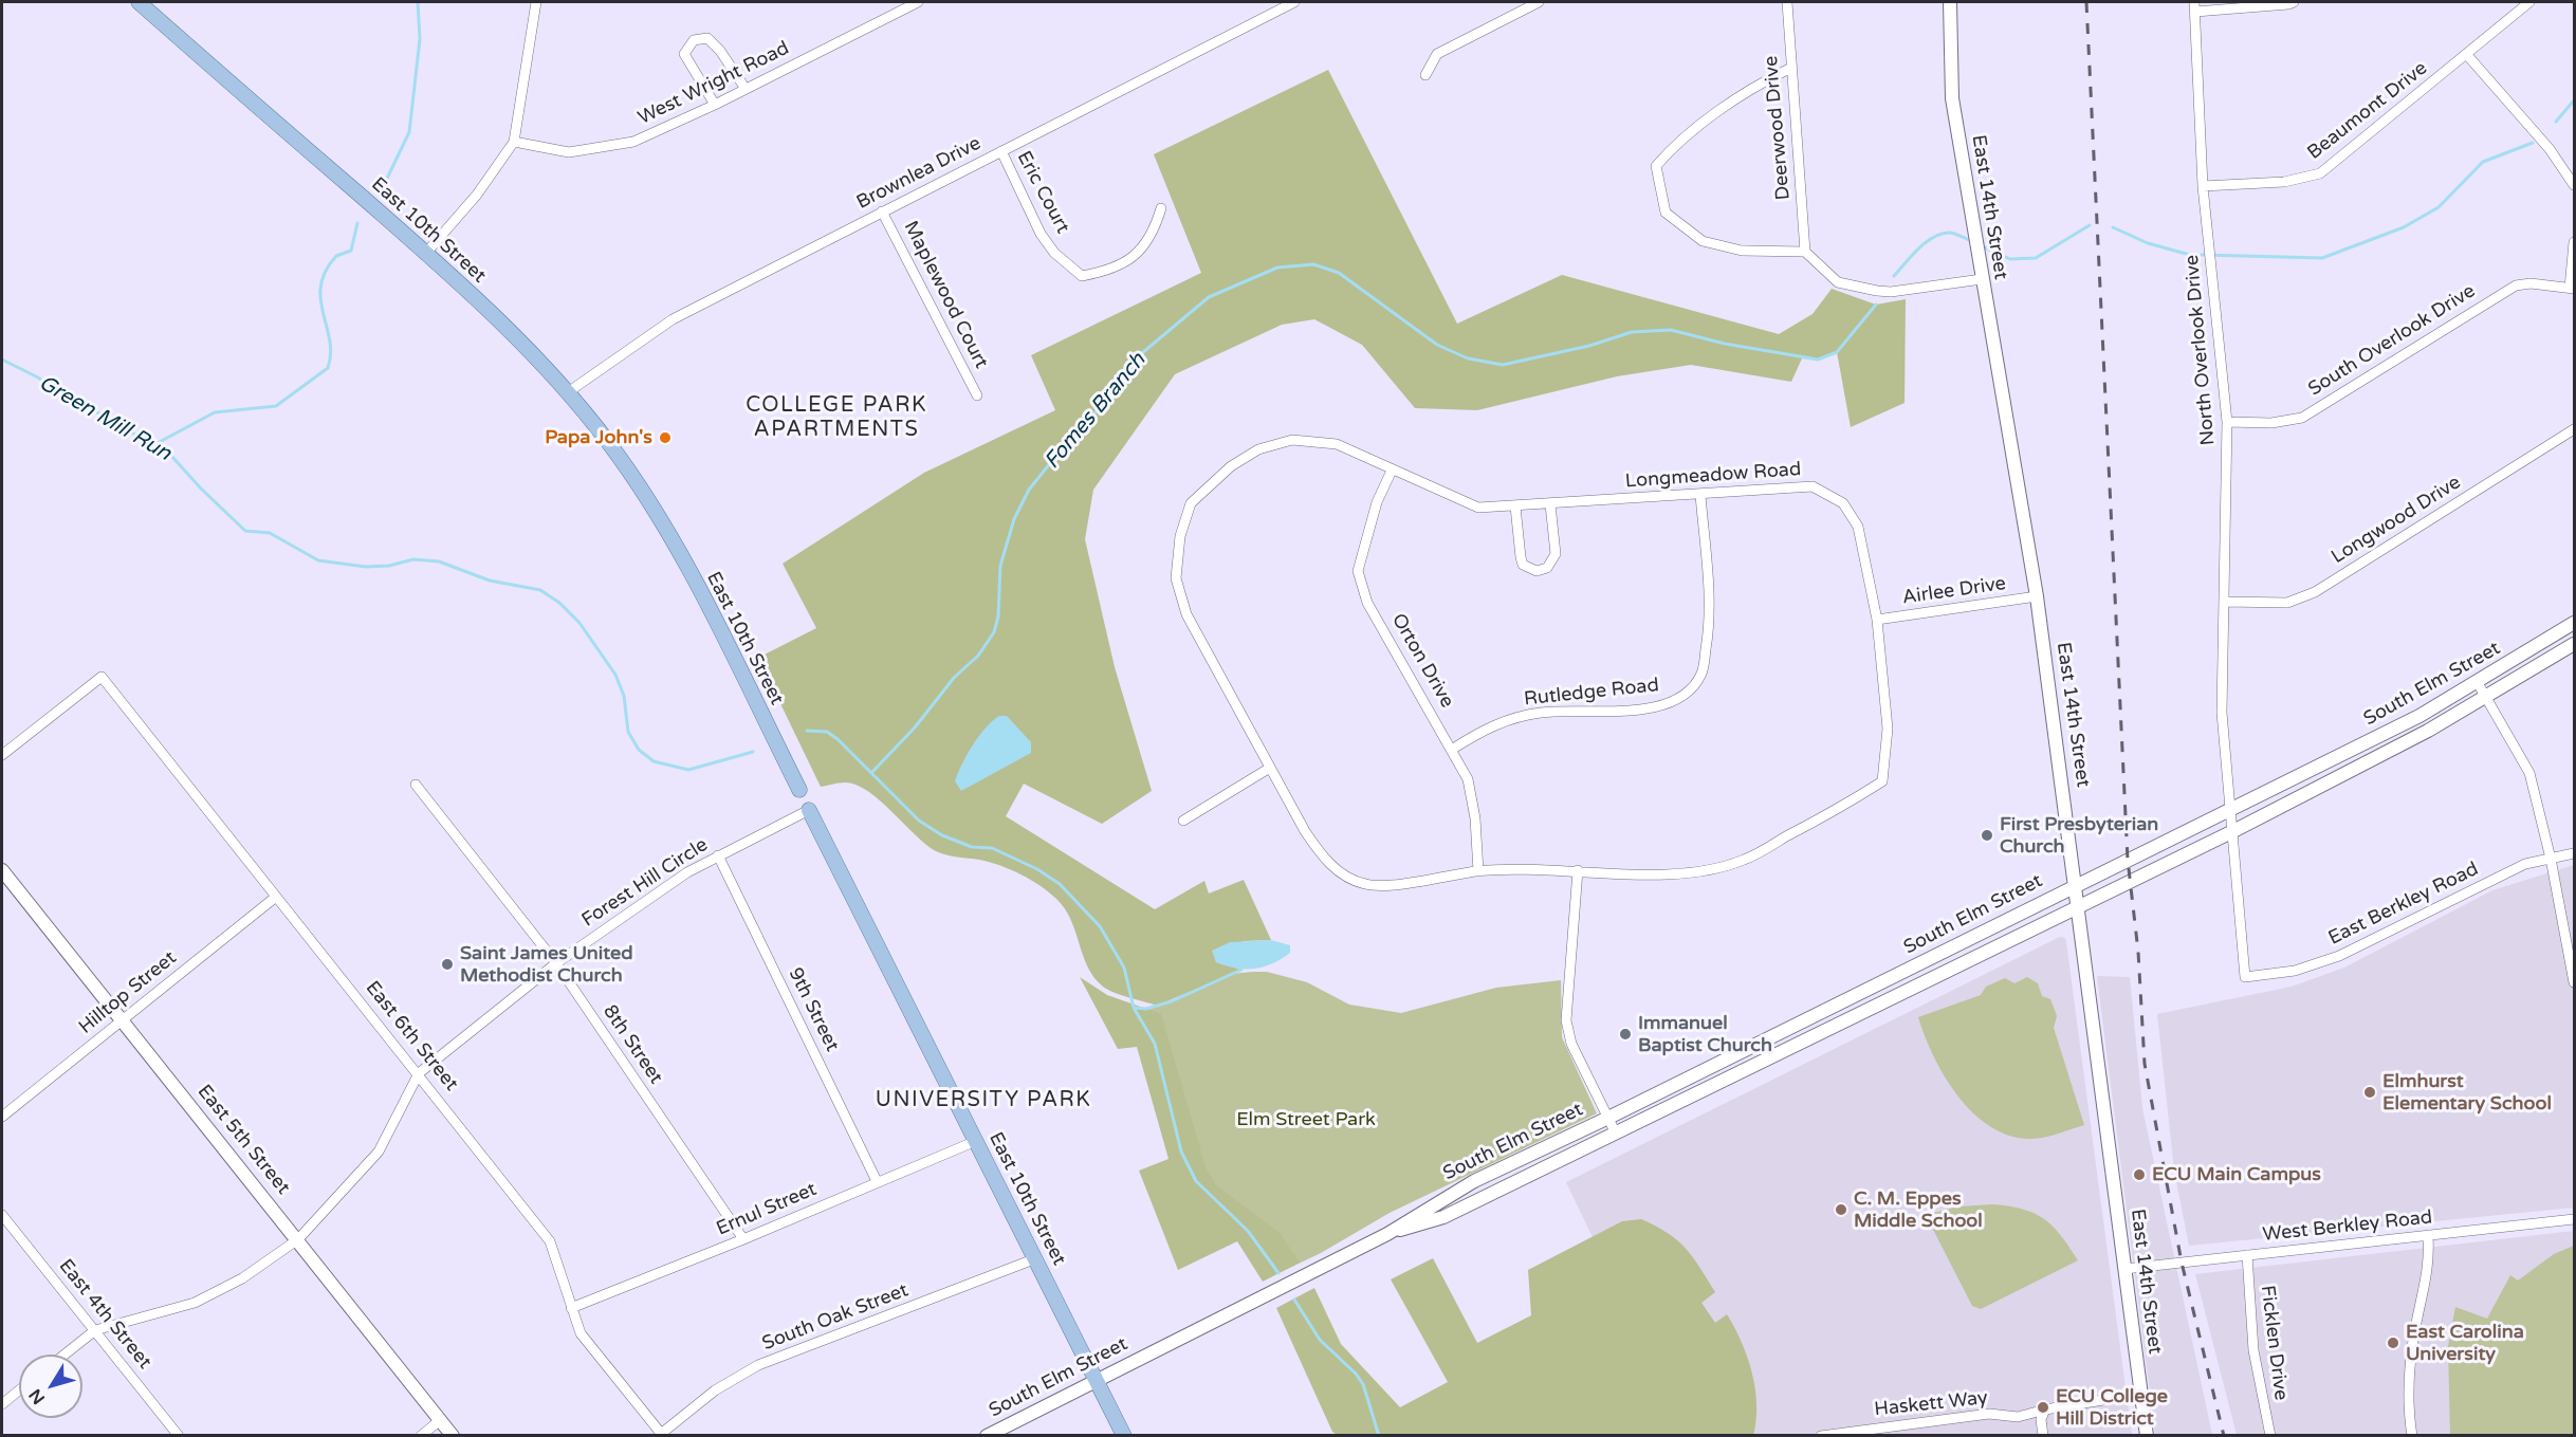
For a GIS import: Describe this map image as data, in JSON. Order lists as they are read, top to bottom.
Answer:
{
  "streets": {
    "main road": ["East 10th Street"],
    "street": [
      "West Wright Road",
      "Beaumont Drive",
      "Deerwood Drive",
      "Brownlea Drive",
      "Eric Court",
      "East 14th Street",
      "Maplewood Court",
      "South Overlook Drive",
      "North Overlook Drive",
      "Longmeadow Road",
      "Longwood Drive",
      "Airlee Drive",
      "Orton Drive",
      "South Elm Street",
      "Rutledge Road",
      "Forest Hill Circle",
      "East Berkley Road",
      "Hilltop Street",
      "9th Street",
      "East 6th Street",
      "8th Street",
      "East 5th Street",
      "Ernul Street",
      "West Berkley Road",
      "East 4th Street",
      "South Oak Street",
      "Ficklen Drive",
      "Haskett Way"
    ]
  },
  "crossings": [
    ["Beaumont Drive", "North Overlook Drive"],
    ["Brownlea Drive", "Eric Court"],
    ["Brownlea Drive", "East 10th Street"],
    ["Brownlea Drive", "Maplewood Court"],
    ["East 14th Street", "Airlee Drive"],
    ["East 14th Street", "South Elm Street"],
    ["East 14th Street", "West Berkley Road"],
    ["East 14th Street", "Haskett Way"],
    ["East 10th Street", "South Elm Street"],
    ["East 10th Street", "Forest Hill Circle"],
    ["East 10th Street", "Ernul Street"],
    ["East 10th Street", "South Oak Street"],
    ["South Overlook Drive", "North Overlook Drive"],
    ["North Overlook Drive", "Longwood Drive"],
    ["North Overlook Drive", "South Elm Street"],
    ["North Overlook Drive", "East Berkley Road"],
    ["Longmeadow Road", "Airlee Drive"],
    ["Longmeadow Road", "Orton Drive"],
    ["Longmeadow Road", "Rutledge Road"],
    ["Orton Drive", "Rutledge Road"],
    ["Forest Hill Circle", "9th Street"],
    ["Forest Hill Circle", "East 6th Street"],
    ["Forest Hill Circle", "8th Street"],
    ["Forest Hill Circle", "East 5th Street"],
    ["Forest Hill Circle", "East 4th Street"],
    ["Hilltop Street", "East 6th Street"],
    ["Hilltop Street", "East 5th Street"],
    ["9th Street", "Ernul Street"],
    ["East 6th Street", "Ernul Street"],
    ["East 6th Street", "South Oak Street"],
    ["8th Street", "Ernul Street"],
    ["West Berkley Road", "Ficklen Drive"]
  ],
  "districts": ["COLLEGE PARK APARTMENTS", "UNIVERSITY PARK"],
  "water": ["Fomes Branch", "Green Mill Run"],
  "parks": ["Elm Street Park"],
  "places": [
    "Papa John's",
    "First Presbyterian Church",
    "Saint James United Methodist Church",
    "Immanuel Baptist Church",
    "Elmhurst Elementary School",
    "ECU Main Campus",
    "C. M. Eppes Middle School",
    "East Carolina University",
    "ECU College Hill District"
  ],
  "north": "bottom left"
}
